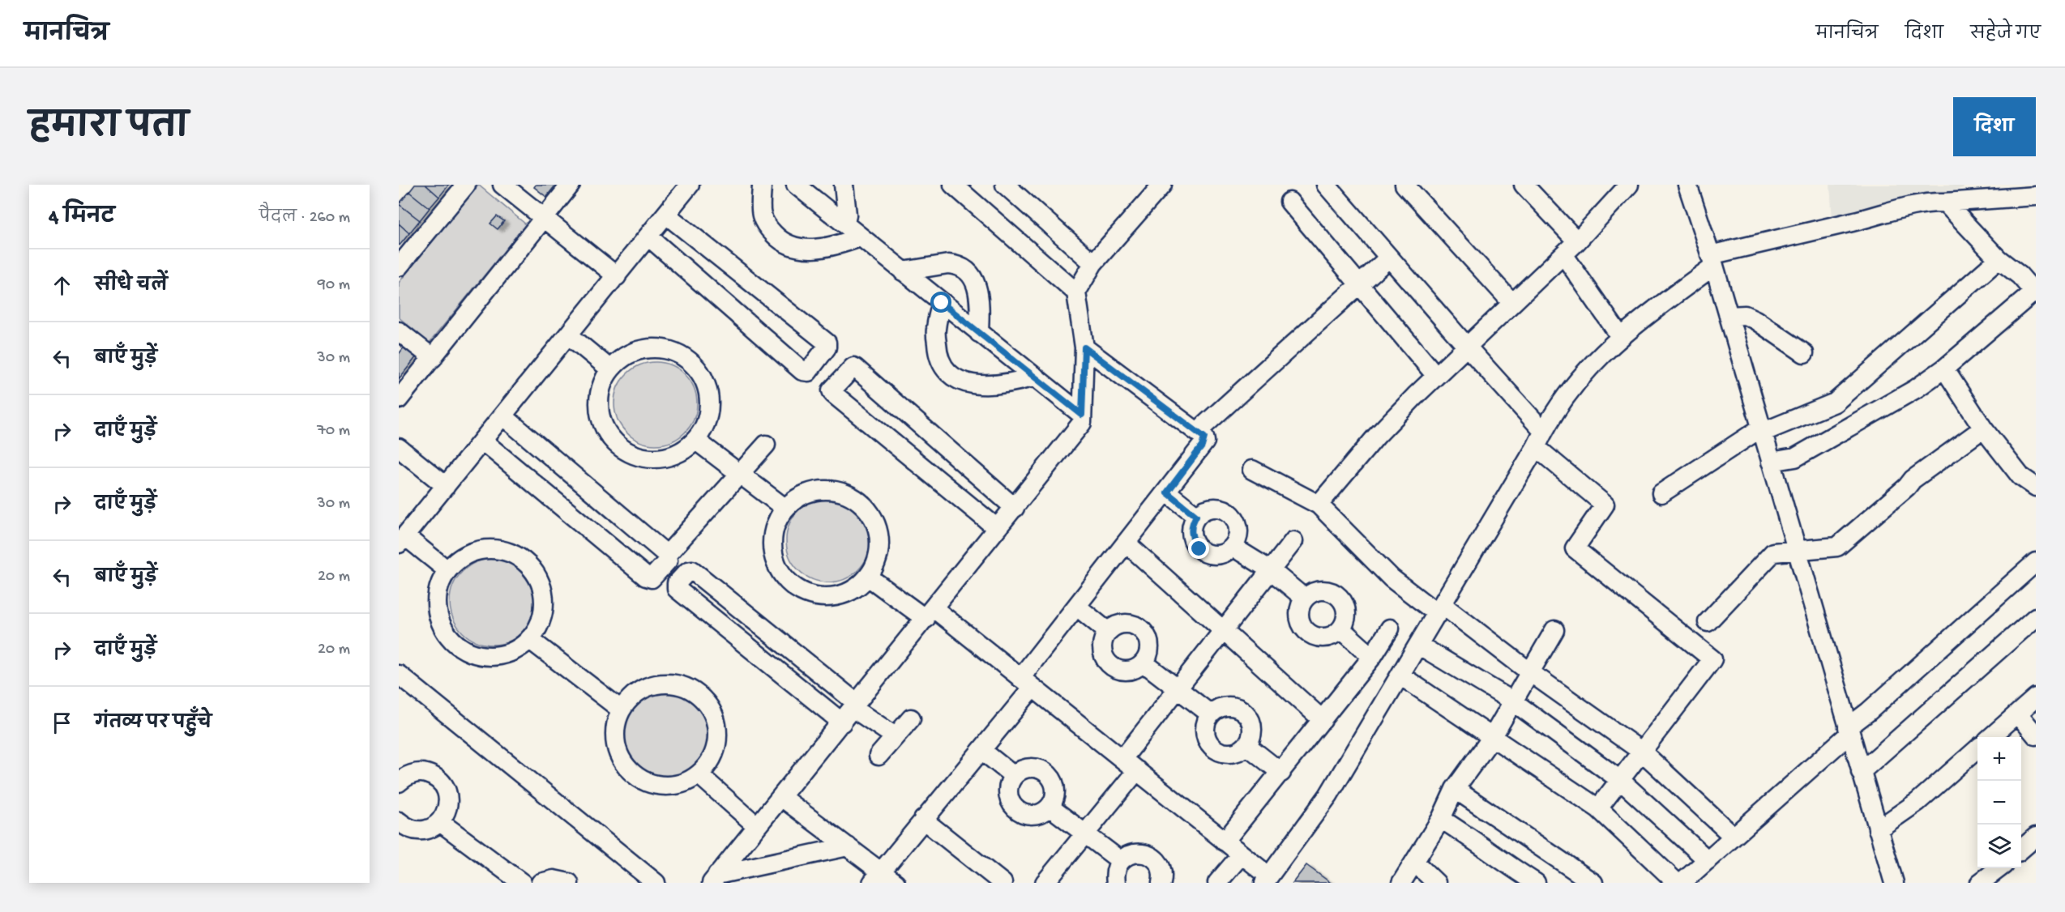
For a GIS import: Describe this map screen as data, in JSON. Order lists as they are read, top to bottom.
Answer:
{
  "page": {
    "header": "मानचित्र",
    "nav": ["मानचित्र", "दिशा", "सहेजे गए"],
    "title": "हमारा पता",
    "buttons": "दिशा",
    "heading": ["4 मिनट", "पैदल · 260 m"],
    "list": [
      ["सीधे चलें", "90 m"],
      ["बाएँ मुड़ें", "30 m"],
      ["दाएँ मुड़ें", "70 m"],
      ["दाएँ मुड़ें", "30 m"],
      ["बाएँ मुड़ें", "20 m"],
      ["दाएँ मुड़ें", "20 m"],
      "गंतव्य पर पहुँचे"
    ],
    "map_buttons": ["+", "−"]
  }
}
